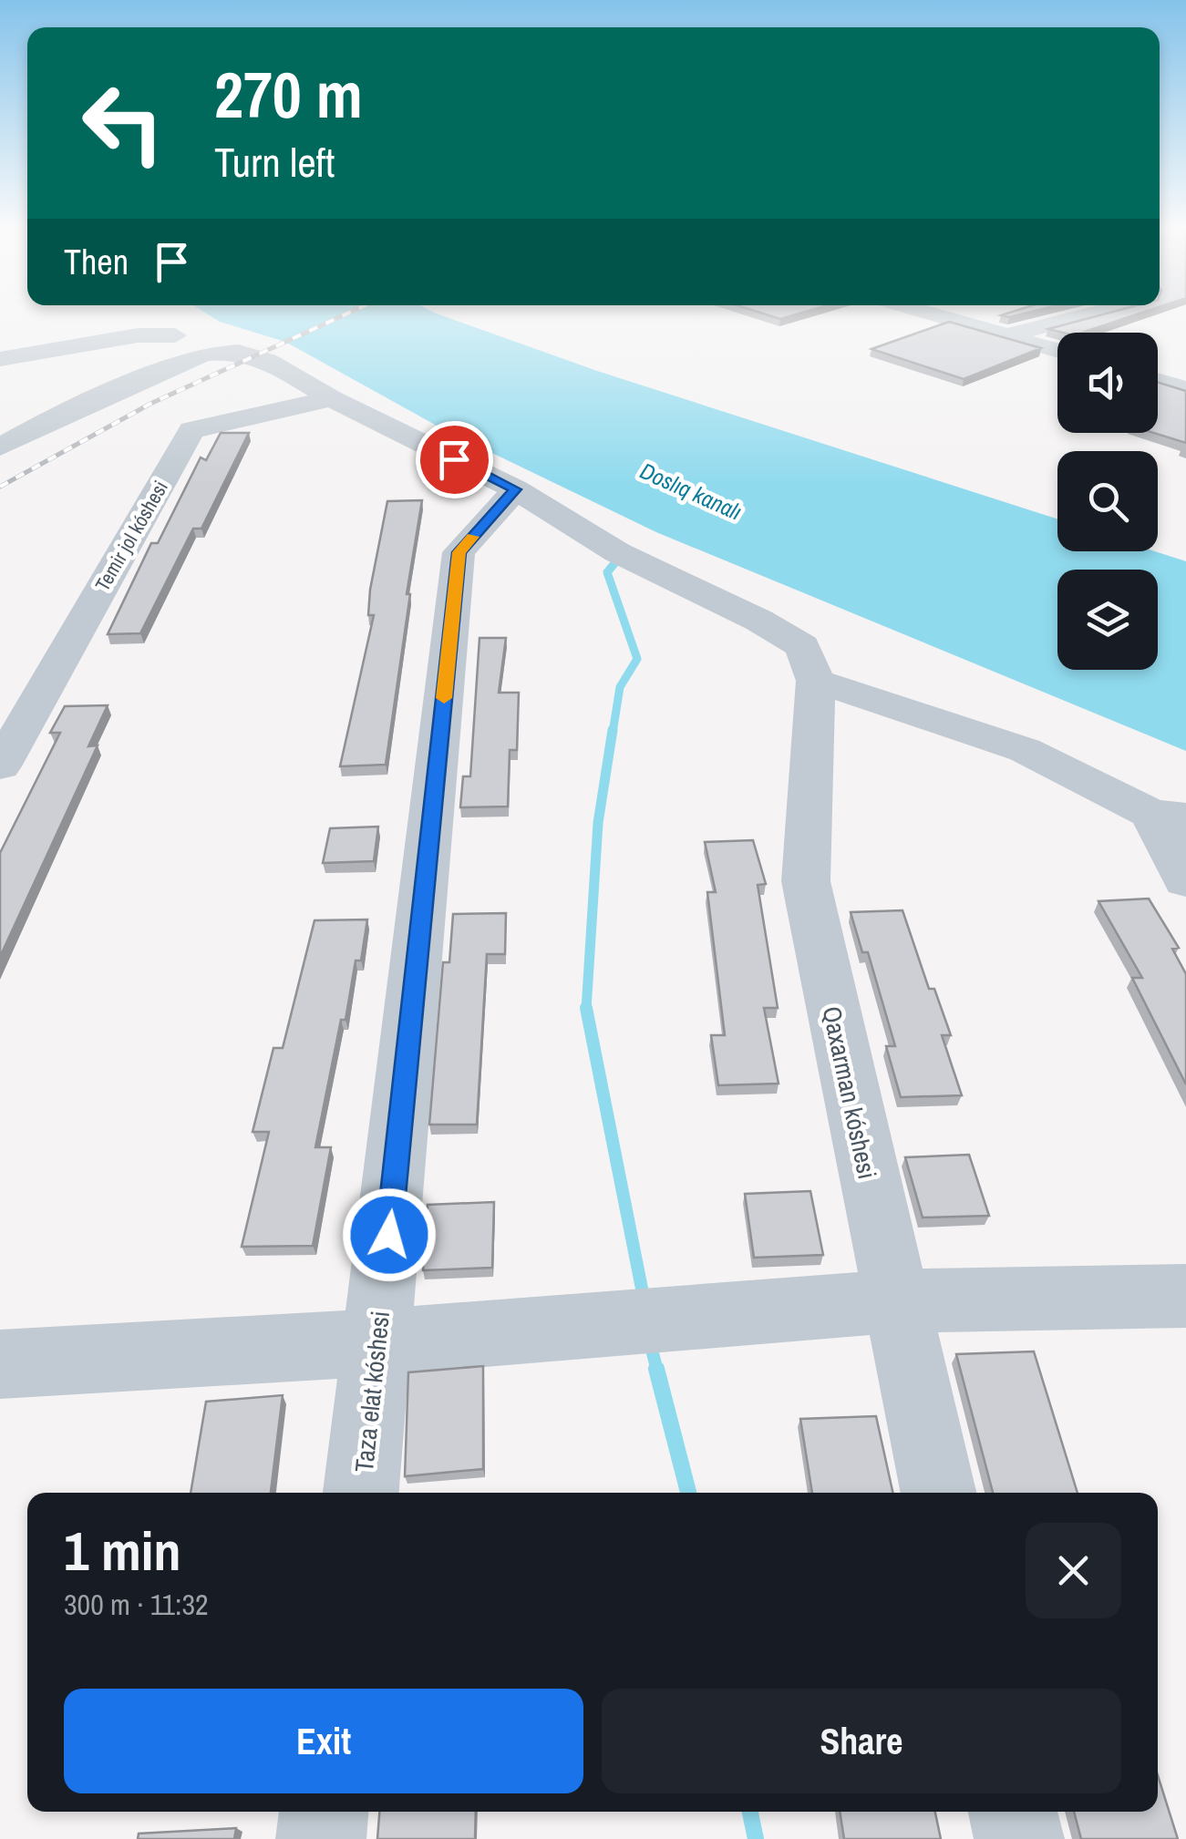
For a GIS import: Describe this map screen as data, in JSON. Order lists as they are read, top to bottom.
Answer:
{
  "streets": {
    "street": ["Temir jol kóshesi", "Qaxarman kóshesi", "Taza elat kóshesi"]
  },
  "water": ["Doslıq kanalı"],
  "page": {
    "turn": ["270 m", "Turn left"],
    "then": "Then",
    "heading": ["1 min", "300 m · 11:32"],
    "buttons": ["Exit", "Share"]
  }
}
